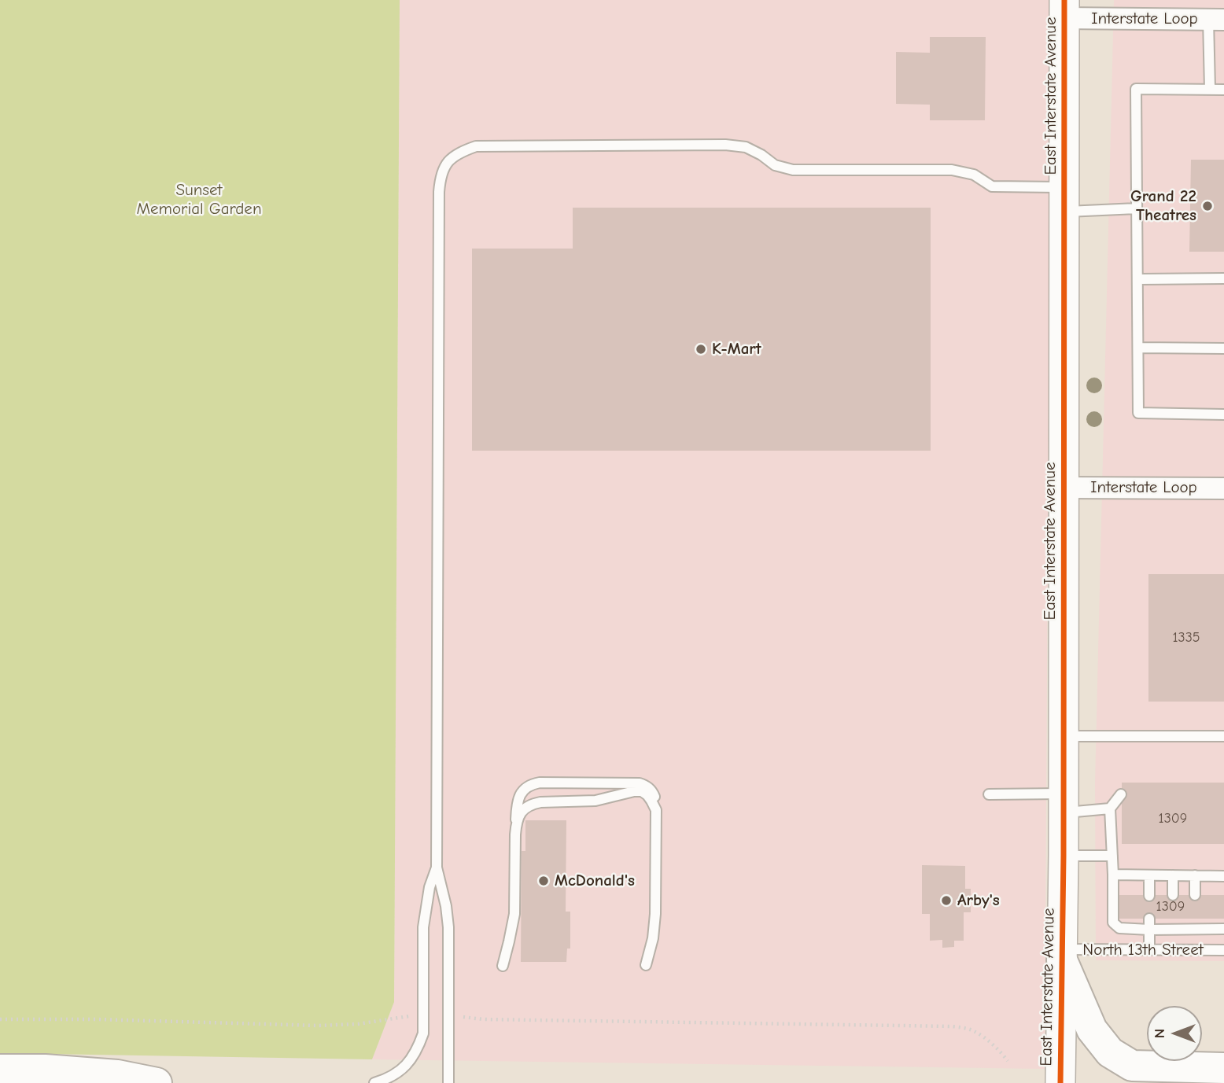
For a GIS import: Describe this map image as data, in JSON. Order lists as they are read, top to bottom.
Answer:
{
  "streets": {
    "street": ["Interstate Loop", "East Interstate Avenue"],
    "lane": ["North 13th Street"]
  },
  "crossings": [
    ["Interstate Loop", "East Interstate Avenue"],
    ["East Interstate Avenue", "North 13th Street"]
  ],
  "parks": ["Sunset Memorial Garden"],
  "places": [
    "Grand 22 Theatres",
    "K-Mart",
    "McDonald's",
    "Arby's"
  ],
  "house_numbers": ["1335", "1309", "1309"],
  "north": "left"
}
